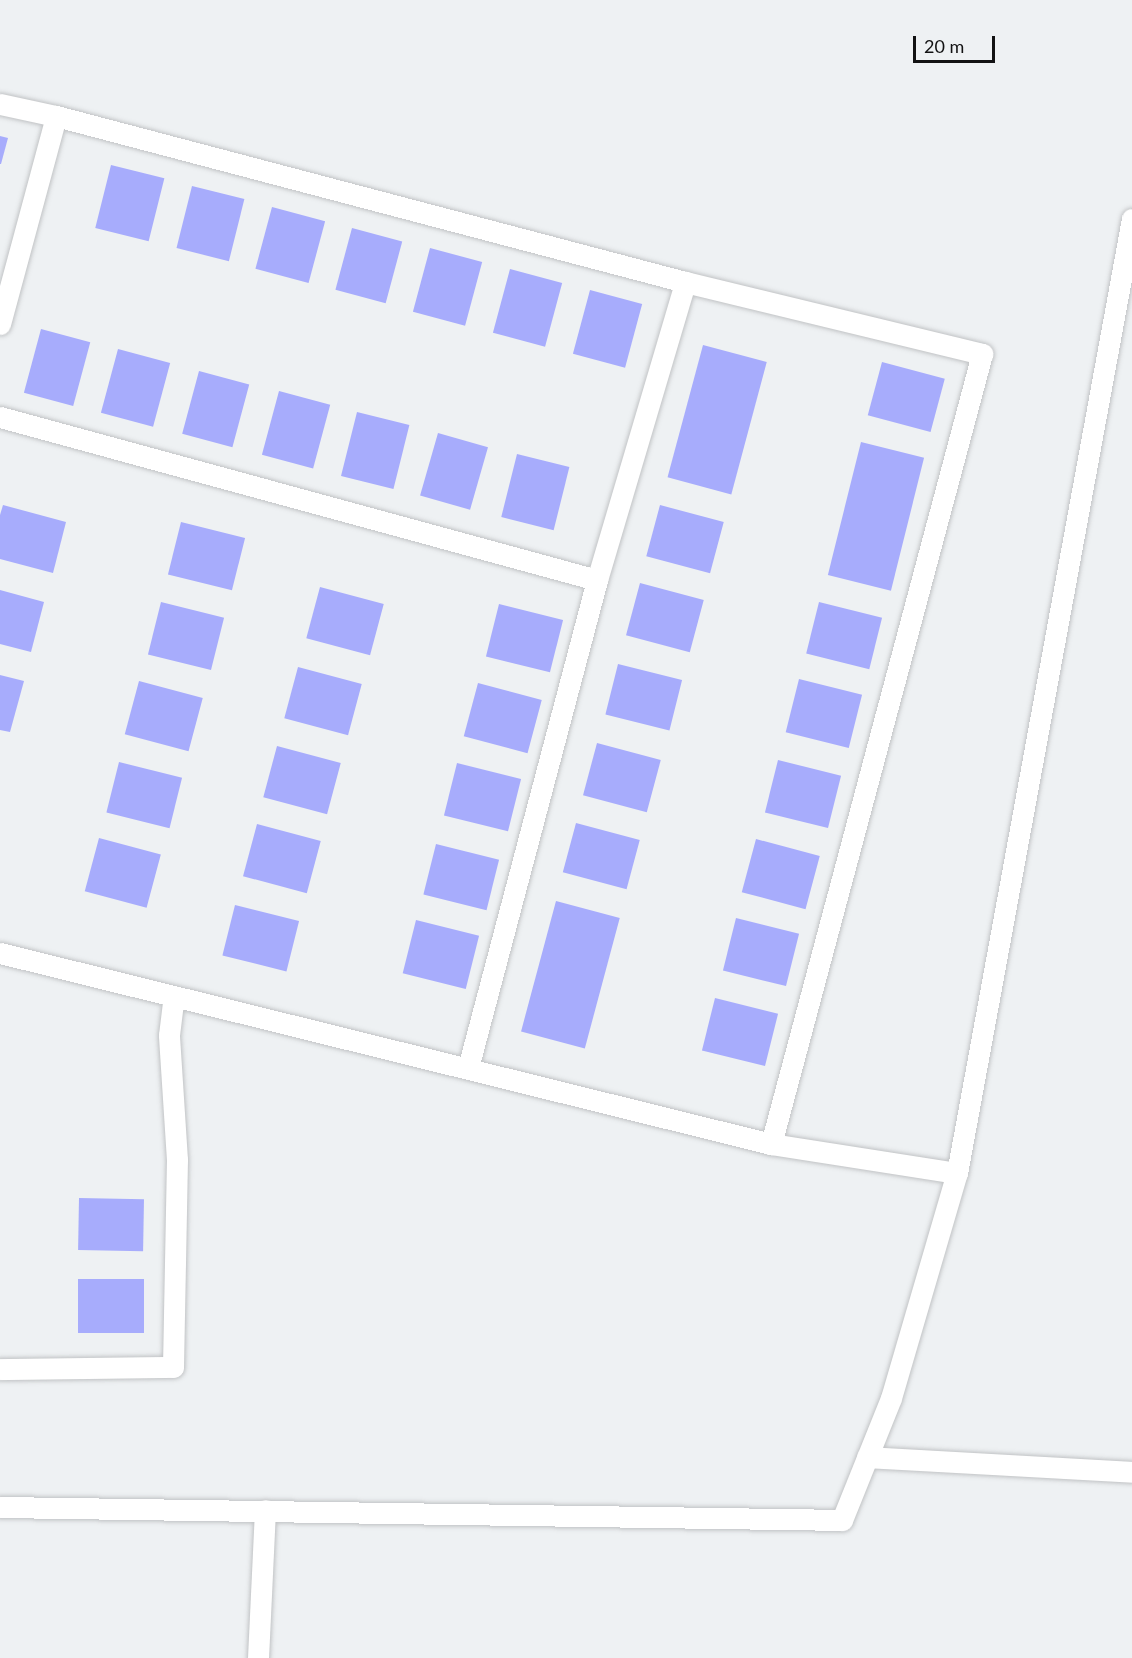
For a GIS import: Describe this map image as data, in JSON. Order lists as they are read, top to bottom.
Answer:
{
  "scale_bar": "20 m"
}
